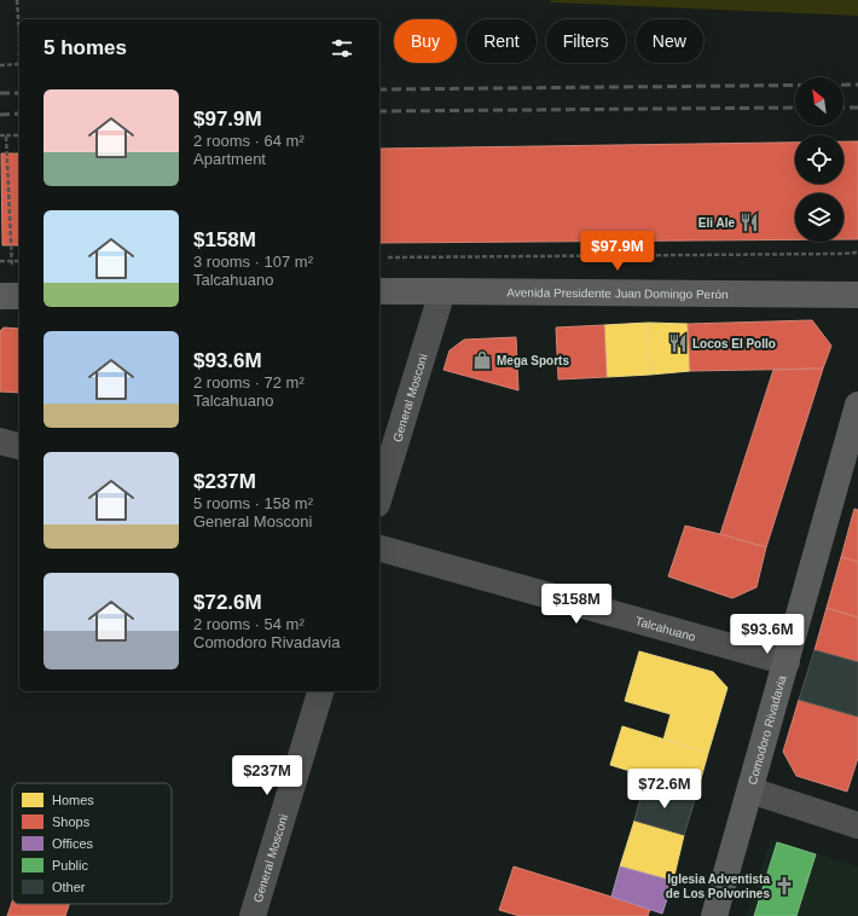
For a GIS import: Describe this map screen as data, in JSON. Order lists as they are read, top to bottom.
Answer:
{
  "streets": {
    "street": [
      "Avenida Presidente Juan Domingo Perón",
      "General Mosconi",
      "Talcahuano",
      "Comodoro Rivadavia"
    ]
  },
  "crossings": [
    ["Avenida Presidente Juan Domingo Perón", "General Mosconi"],
    ["Talcahuano", "Comodoro Rivadavia"]
  ],
  "places": {
    "restaurant": ["Eli Ale", "Locos El Pollo"],
    "shop": ["Mega Sports"],
    "church": ["Iglesia Adventista de Los Polvorines"]
  },
  "legend": [
    "Homes",
    "Shops",
    "Offices",
    "Public",
    "Other"
  ],
  "north": "top left",
  "page": {
    "chip": [
      "Buy",
      "Rent",
      "Filters",
      "New"
    ],
    "heading": "5 homes",
    "list": [
      {
        "name": "$97.9M",
        "note": "2 rooms · 64 m² · Apartment"
      },
      {
        "name": "$158M",
        "note": "3 rooms · 107 m² · Talcahuano"
      },
      {
        "name": "$93.6M",
        "note": "2 rooms · 72 m² · Talcahuano"
      },
      {
        "name": "$237M",
        "note": "5 rooms · 158 m² · General Mosconi"
      },
      {
        "name": "$72.6M",
        "note": "2 rooms · 54 m² · Comodoro Rivadavia"
      }
    ],
    "price": [
      "$97.9M",
      "$158M",
      "$93.6M",
      "$237M",
      "$72.6M"
    ]
  }
}
